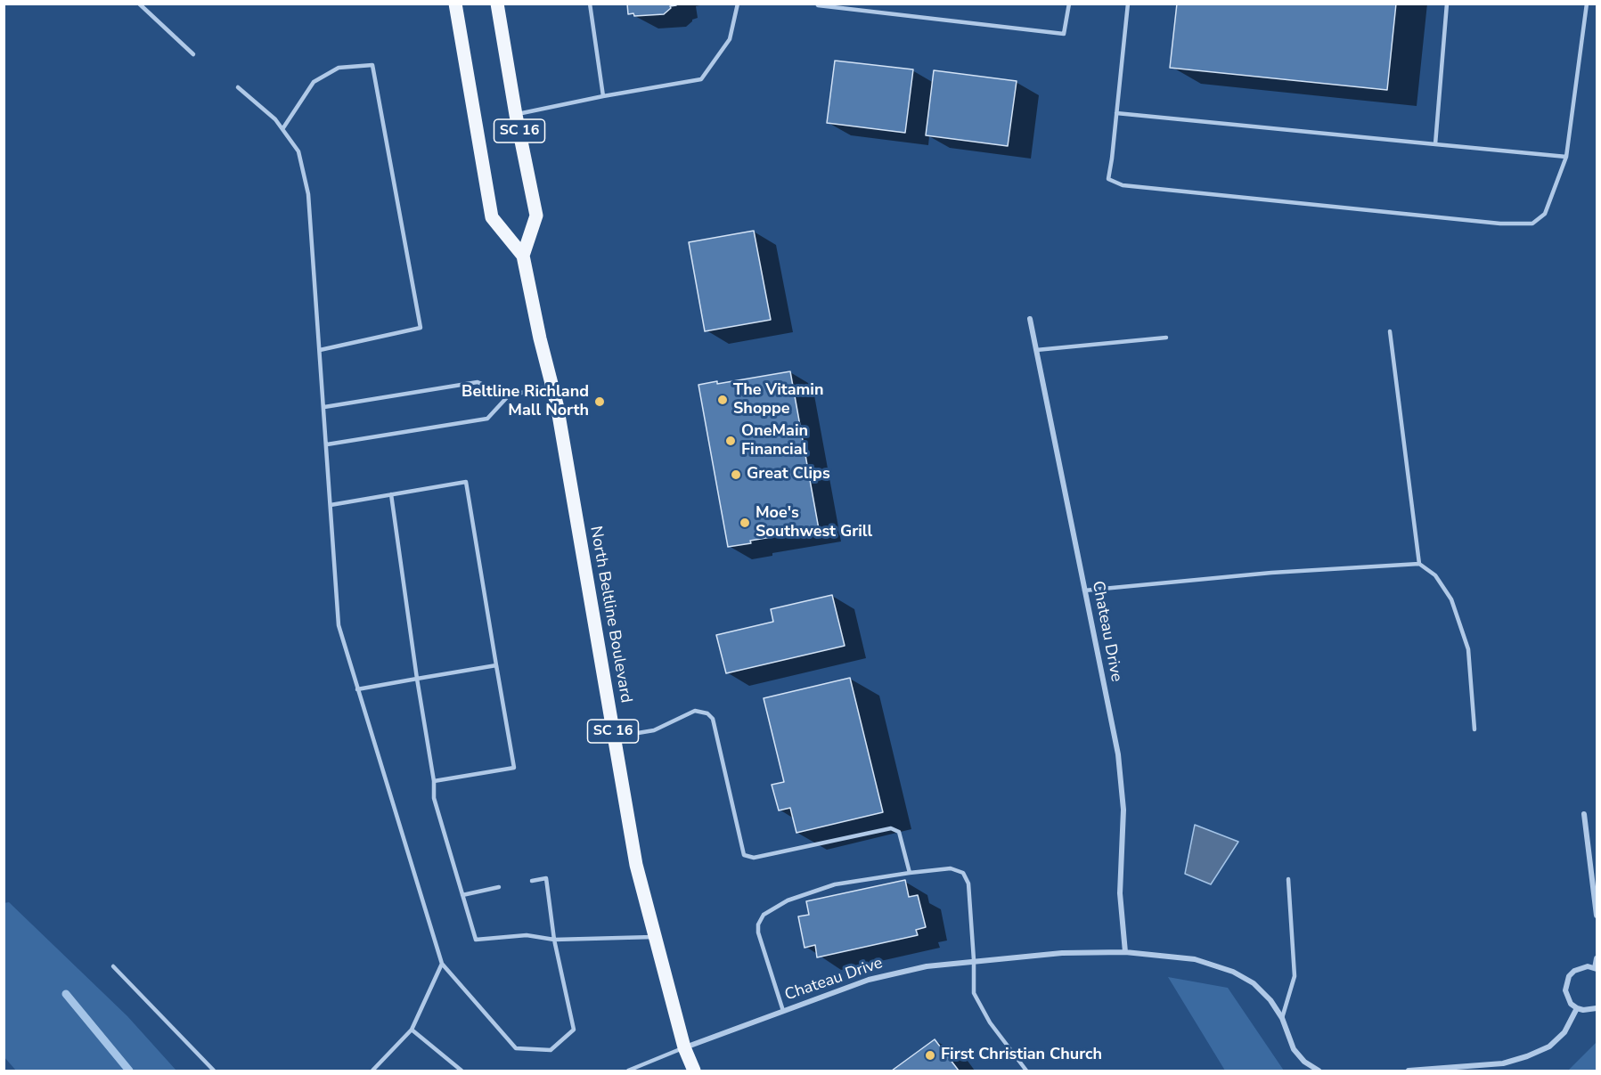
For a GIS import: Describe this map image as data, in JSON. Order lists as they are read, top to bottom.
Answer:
{
  "streets": {
    "main road": ["SC 16", "North Beltline Boulevard"],
    "street": ["Chateau Drive"]
  },
  "crossings": [
    ["SC 16", "North Beltline Boulevard"],
    ["North Beltline Boulevard", "Chateau Drive"]
  ],
  "places": [
    "The Vitamin Shoppe",
    "Beltline Richland Mall North",
    "OneMain Financial",
    "Great Clips",
    "Moe's Southwest Grill",
    "First Christian Church"
  ]
}
